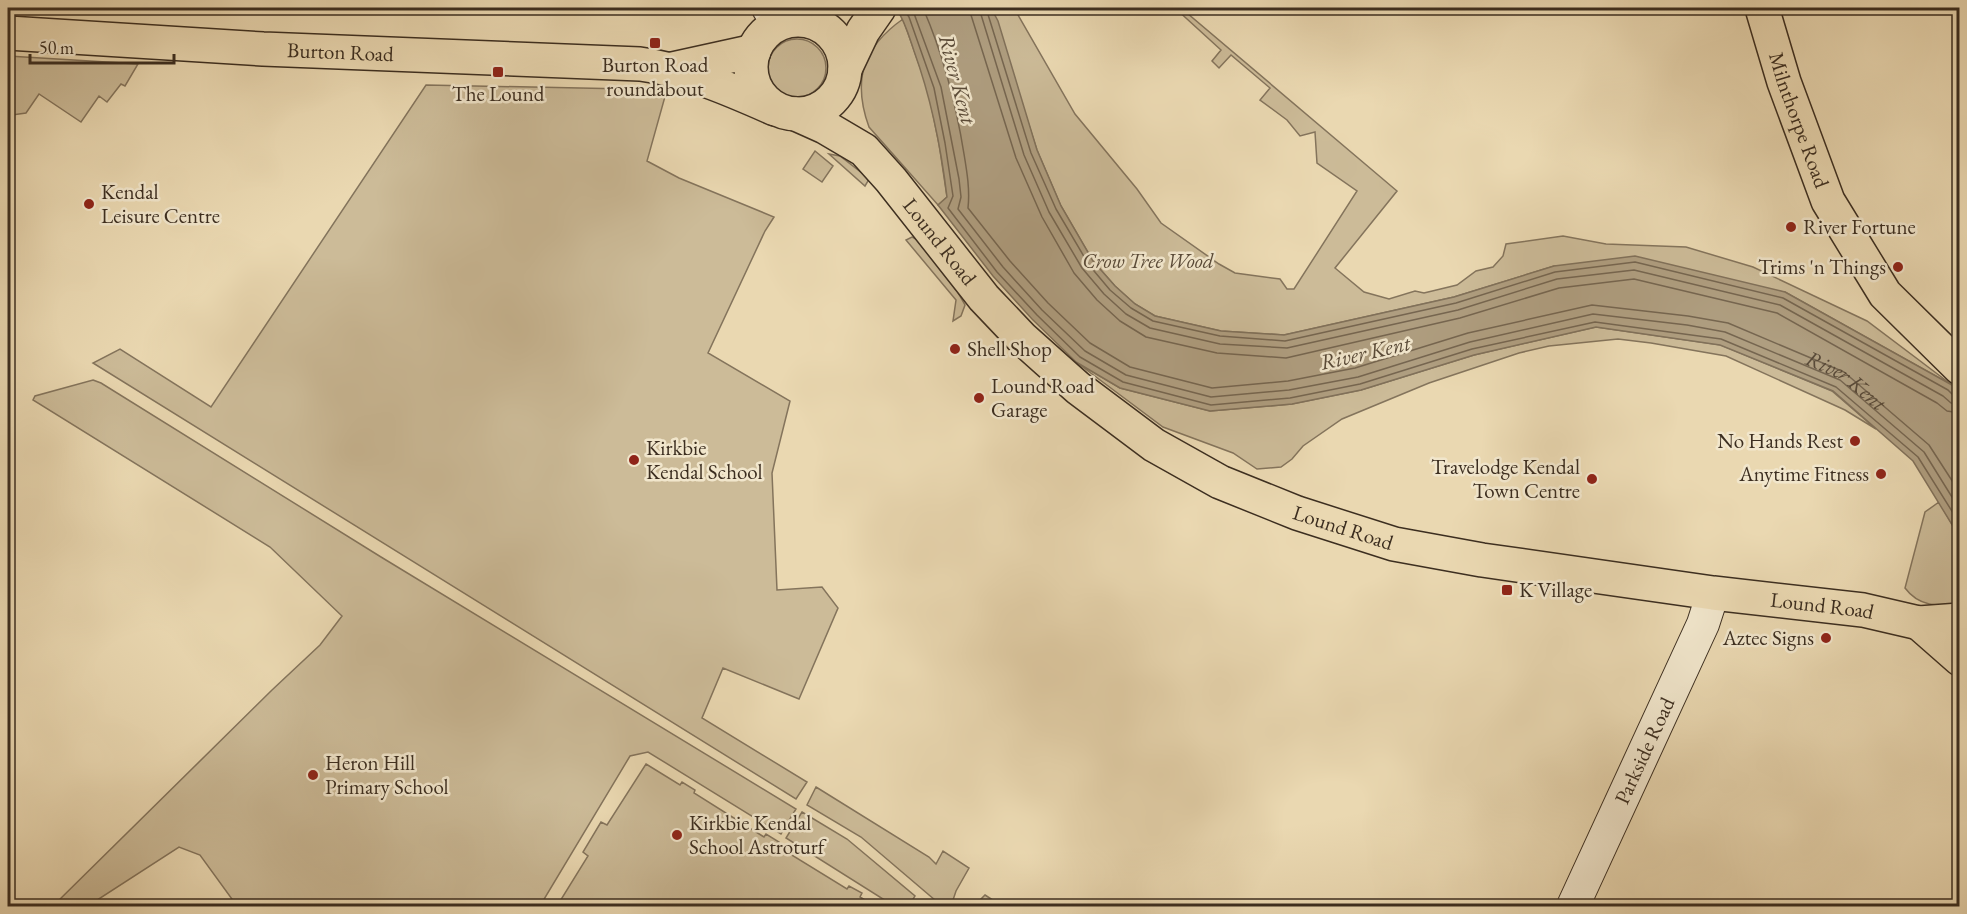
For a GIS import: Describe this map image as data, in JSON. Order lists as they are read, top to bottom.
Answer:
{
  "streets": {
    "main road": ["Burton Road", "Milnthorpe Road", "Lound Road"],
    "street": ["Parkside Road"]
  },
  "crossings": [
    ["Burton Road", "Lound Road"],
    ["Lound Road", "Parkside Road"]
  ],
  "water": ["River Kent"],
  "parks": ["Crow Tree Wood"],
  "places": {
    "transit": ["Burton Road roundabout", "The Lound", "K Village"],
    "other": [
      "Kendal Leisure Centre",
      "River Fortune",
      "Trims 'n Things",
      "Shell Shop",
      "Lound Road Garage",
      "No Hands Rest",
      "Kirkbie Kendal School",
      "Anytime Fitness",
      "Travelodge Kendal Town Centre",
      "Aztec Signs",
      "Heron Hill Primary School",
      "Kirkbie Kendal School Astroturf"
    ]
  },
  "scale_bar": "50 m"
}
